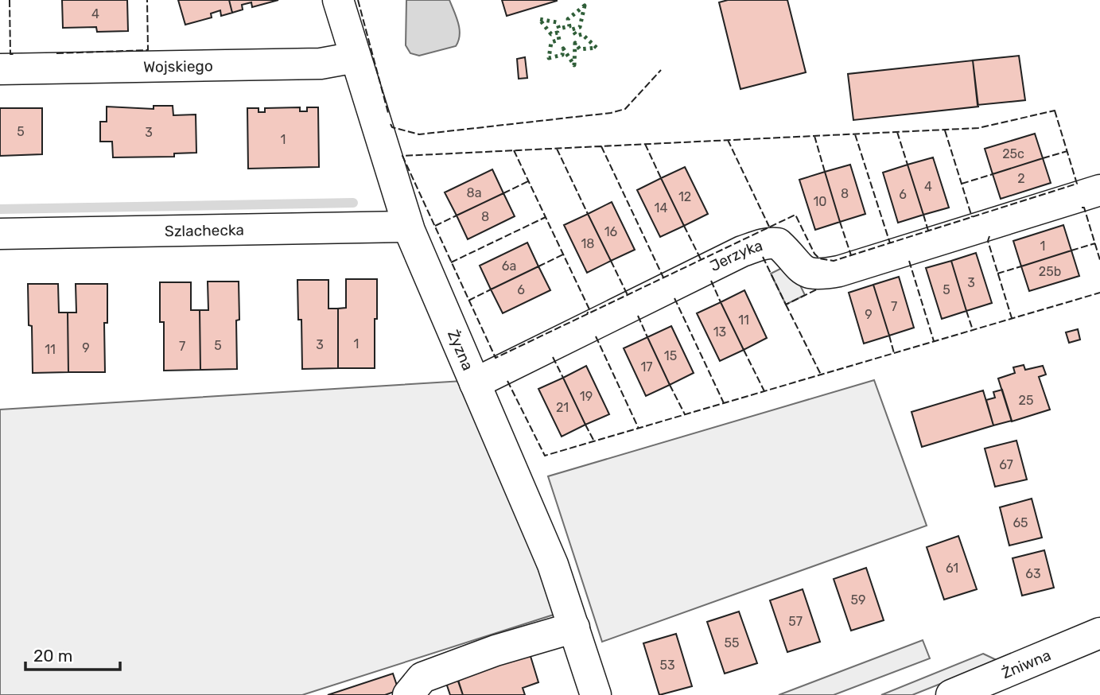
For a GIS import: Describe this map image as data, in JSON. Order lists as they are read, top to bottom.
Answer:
{
  "streets": {
    "street": [
      "Wojskiego",
      "Szlachecka",
      "Jerzyka",
      "Żyzna",
      "Żniwna"
    ]
  },
  "crossings": [
    ["Wojskiego", "Żyzna"],
    ["Szlachecka", "Żyzna"],
    ["Jerzyka", "Żyzna"]
  ],
  "house_numbers": [
    "4",
    "5",
    "3",
    "1",
    "25c",
    "2",
    "4",
    "8a",
    "8",
    "6",
    "12",
    "10",
    "14",
    "8",
    "16",
    "18",
    "1",
    "6a",
    "25b",
    "3",
    "6",
    "5",
    "7",
    "9",
    "11",
    "13",
    "1",
    "3",
    "5",
    "7",
    "9",
    "11",
    "15",
    "17",
    "19",
    "25",
    "21",
    "67",
    "65",
    "61",
    "63",
    "59",
    "57",
    "55",
    "53"
  ],
  "scale_bar": "20 m"
}
